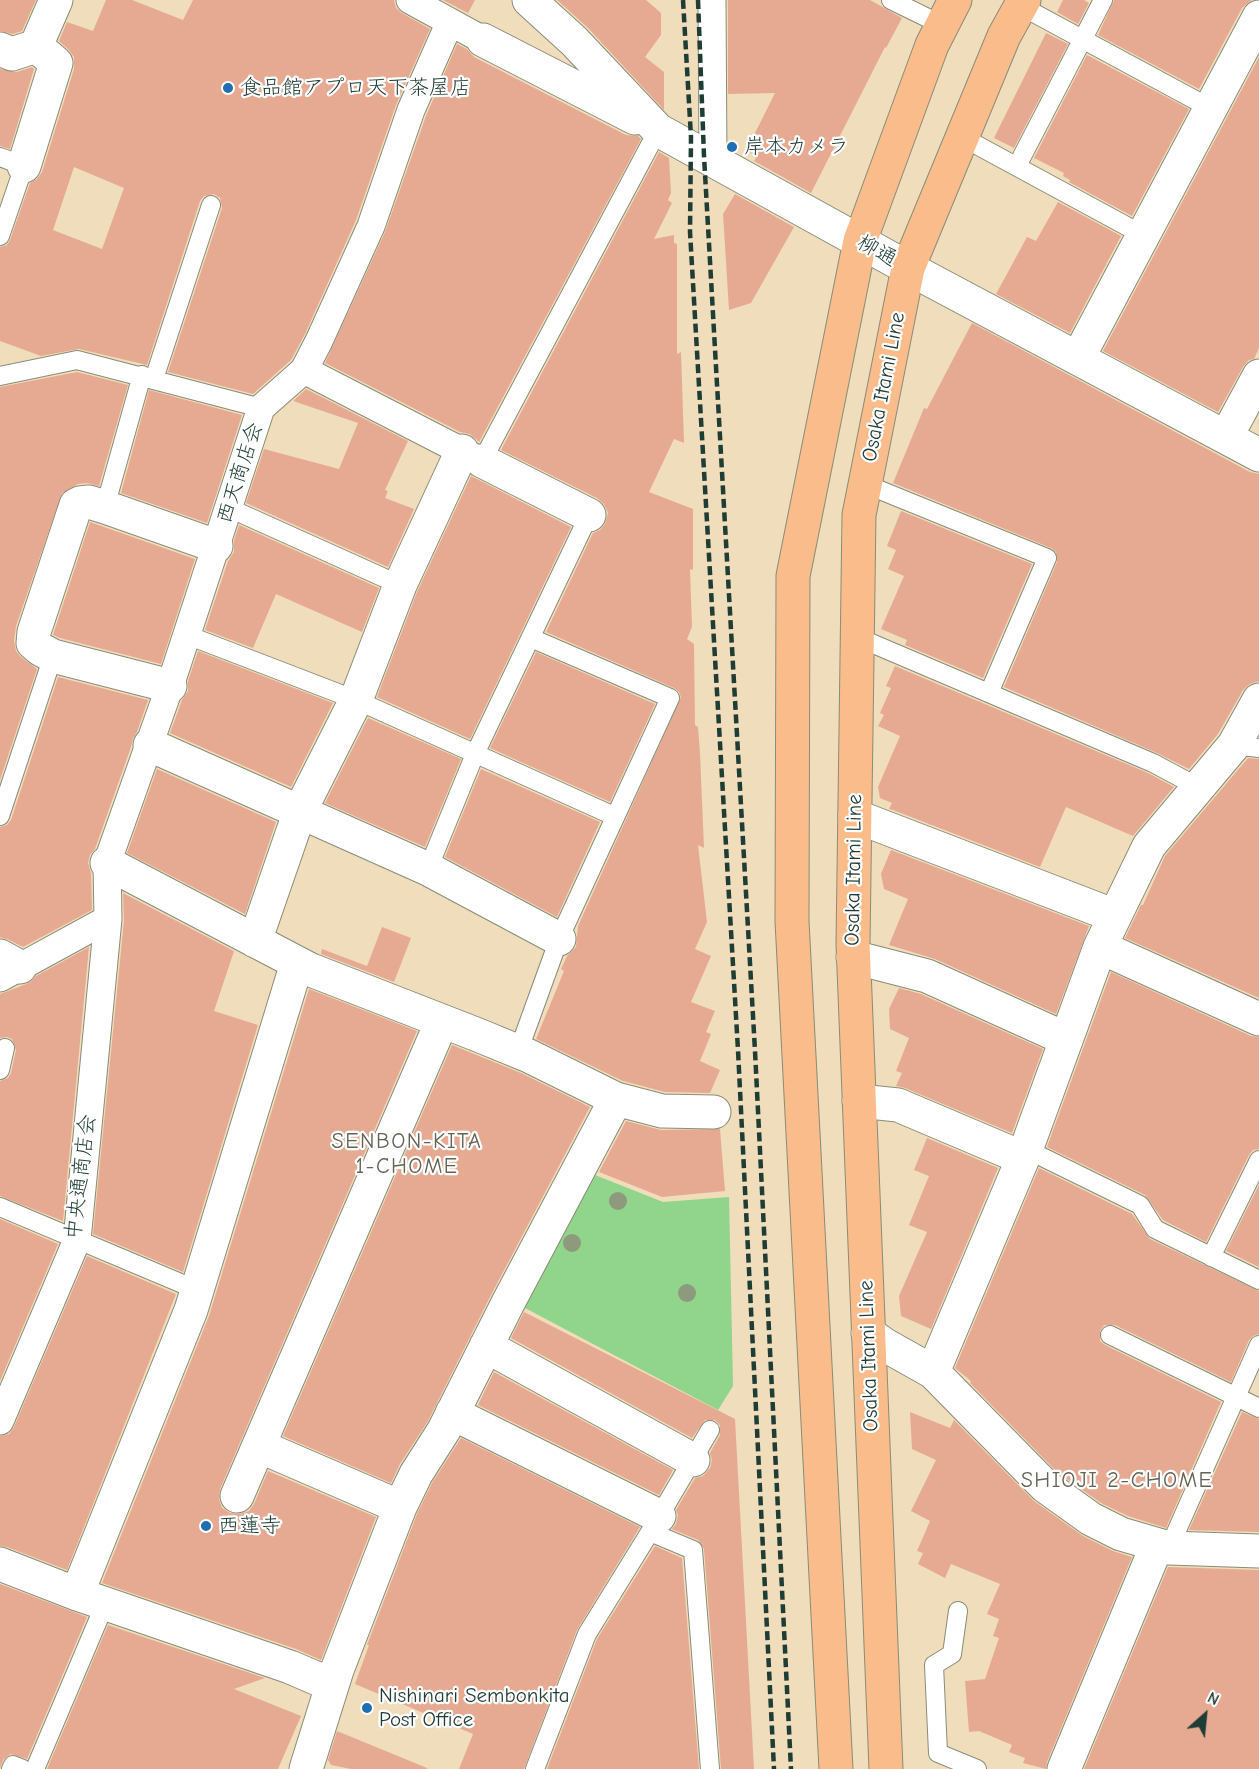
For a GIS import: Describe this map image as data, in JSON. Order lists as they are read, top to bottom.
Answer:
{
  "streets": {
    "main road": ["Osaka Itami Line"],
    "street": ["柳通", "西天商店会", "中央通商店会"]
  },
  "crossings": [
    ["柳通", "Osaka Itami Line"],
    ["西天商店会", "中央通商店会"]
  ],
  "districts": ["SENBON-KITA 1-CHOME", "SHIOJI 2-CHOME"],
  "places": [
    "食品館アプロ天下茶屋店",
    "岸本カメラ",
    "西蓮寺",
    "Nishinari Sembonkita Post Office"
  ],
  "north": "top right"
}
